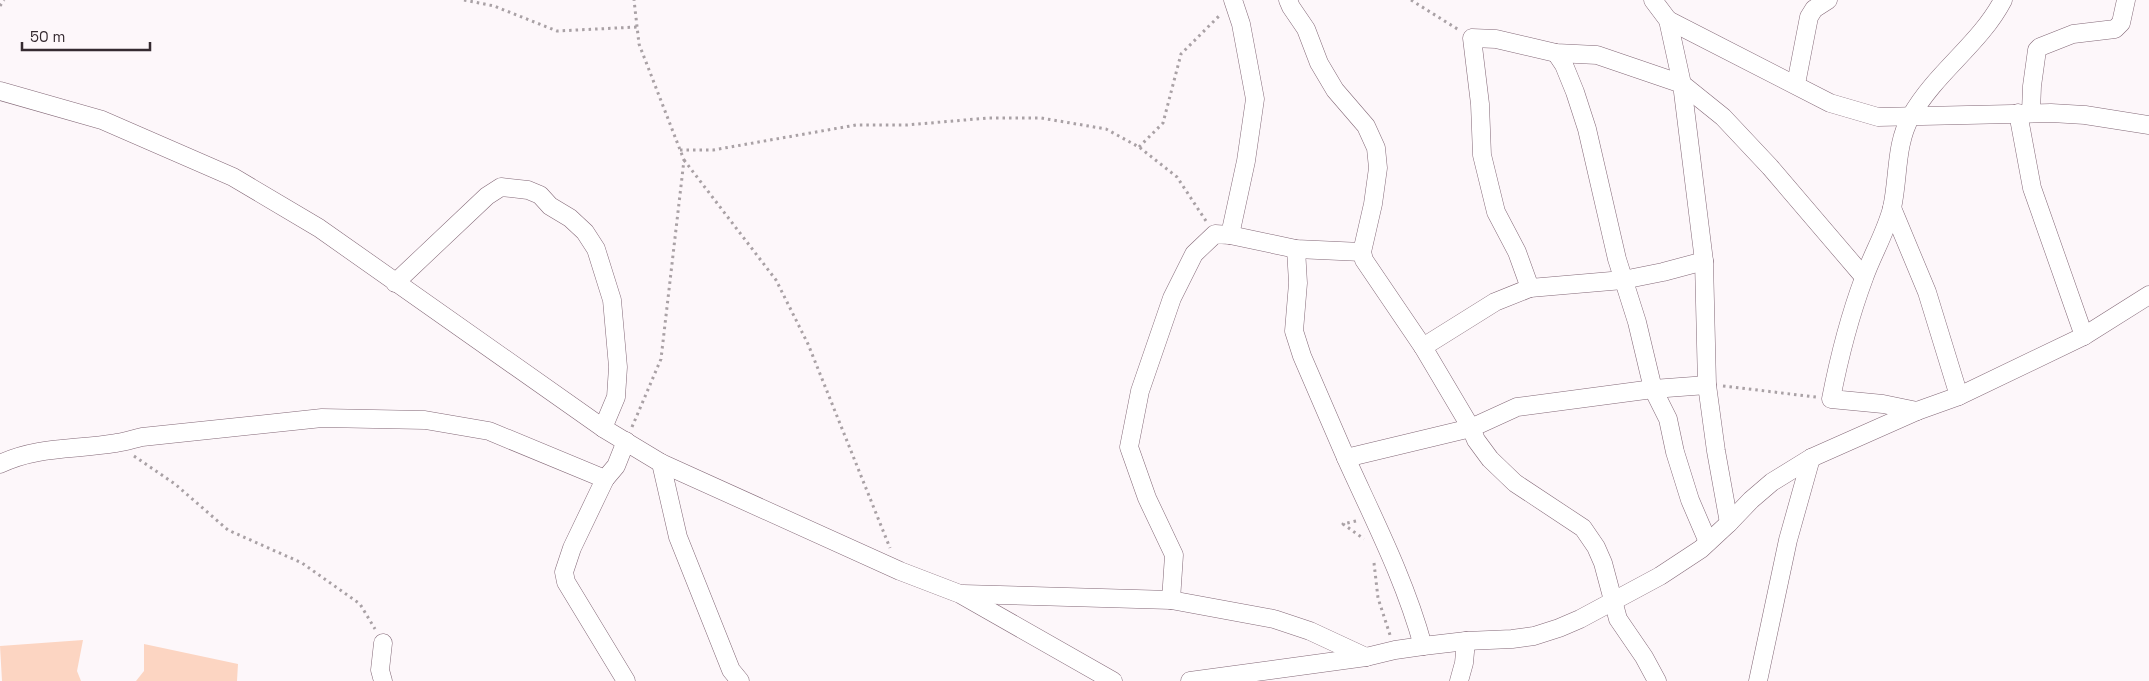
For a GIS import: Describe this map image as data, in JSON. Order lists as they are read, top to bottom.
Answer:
{
  "scale_bar": "50 m"
}
